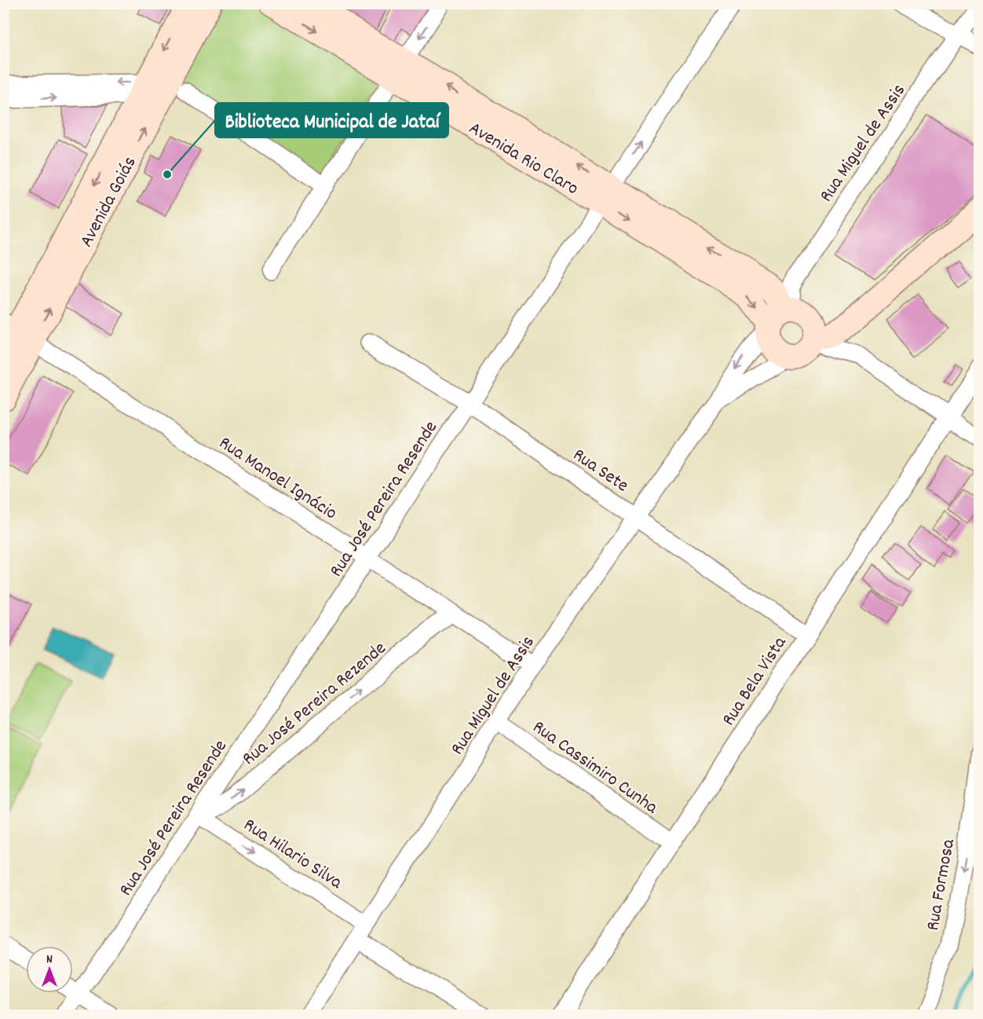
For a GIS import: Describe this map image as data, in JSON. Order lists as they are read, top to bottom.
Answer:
{
  "streets": {
    "main road": ["Avenida Rio Claro", "Avenida Goiás"],
    "street": [
      "Rua Miguel de Assis",
      "Rua Sete",
      "Rua Manoel Ignácio",
      "Rua José Pereira Resende",
      "Rua Bela Vista",
      "Rua José Pereira Rezende",
      "Rua Cassimiro Cunha",
      "Rua Hilario Silva",
      "Rua Formosa"
    ]
  },
  "crossings": [
    ["Rua Miguel de Assis", "Avenida Rio Claro"],
    ["Rua Miguel de Assis", "Rua Sete"],
    ["Rua Miguel de Assis", "Rua Manoel Ignácio"],
    ["Rua Miguel de Assis", "Rua Cassimiro Cunha"],
    ["Rua Miguel de Assis", "Rua Hilario Silva"],
    ["Avenida Rio Claro", "Rua José Pereira Resende"],
    ["Avenida Goiás", "Rua Manoel Ignácio"],
    ["Rua Sete", "Rua José Pereira Resende"],
    ["Rua Sete", "Rua Bela Vista"],
    ["Rua Manoel Ignácio", "Rua José Pereira Resende"],
    ["Rua Manoel Ignácio", "Rua José Pereira Rezende"],
    ["Rua José Pereira Resende", "Rua José Pereira Rezende"],
    ["Rua José Pereira Resende", "Rua Hilario Silva"],
    ["Rua Bela Vista", "Rua Cassimiro Cunha"],
    ["Rua José Pereira Rezende", "Rua Hilario Silva"]
  ],
  "one_way": ["Rua José Pereira Rezende", "Rua Hilario Silva", "Rua Formosa"],
  "places": ["Biblioteca Municipal de Jataí"],
  "north": "top"
}
